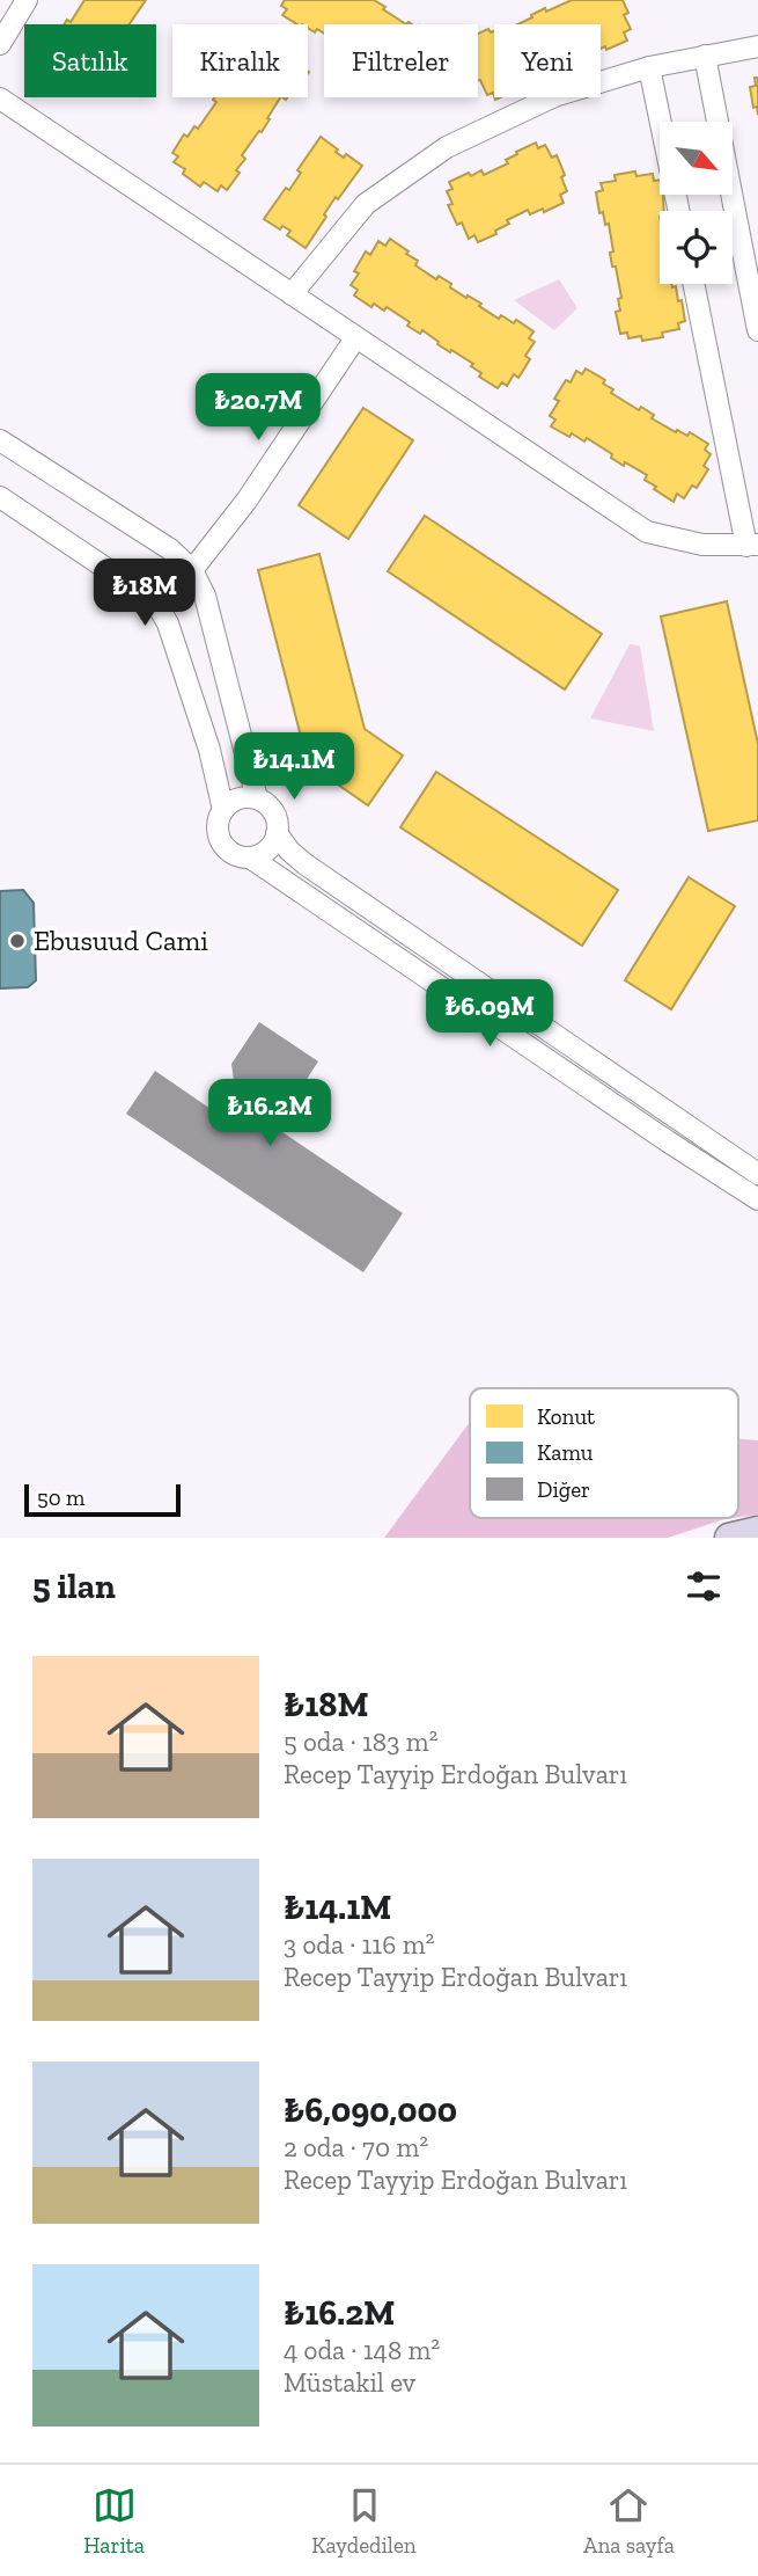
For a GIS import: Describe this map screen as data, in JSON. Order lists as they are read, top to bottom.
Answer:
{
  "places": ["Ebusuud Cami"],
  "legend": ["Konut", "Kamu", "Diğer"],
  "scale_bar": "50 m",
  "north": "bottom right",
  "page": {
    "chip": [
      "Satılık",
      "Kiralık",
      "Filtreler",
      "Yeni"
    ],
    "price": [
      "₺20.7M",
      "₺18M",
      "₺14.1M",
      "₺6.09M",
      "₺16.2M"
    ],
    "scale": "50 m",
    "heading": "5 ilan",
    "list": [
      {
        "name": "₺18M",
        "note": "5 oda · 183 m² · Recep Tayyip Erdoğan Bulvarı"
      },
      {
        "name": "₺14.1M",
        "note": "3 oda · 116 m² · Recep Tayyip Erdoğan Bulvarı"
      },
      {
        "name": "₺6,090,000",
        "note": "2 oda · 70 m² · Recep Tayyip Erdoğan Bulvarı"
      },
      {
        "name": "₺16.2M",
        "note": "4 oda · 148 m² · Müstakil ev"
      }
    ],
    "tabs": ["Harita", "Kaydedilen", "Ana sayfa"]
  }
}
